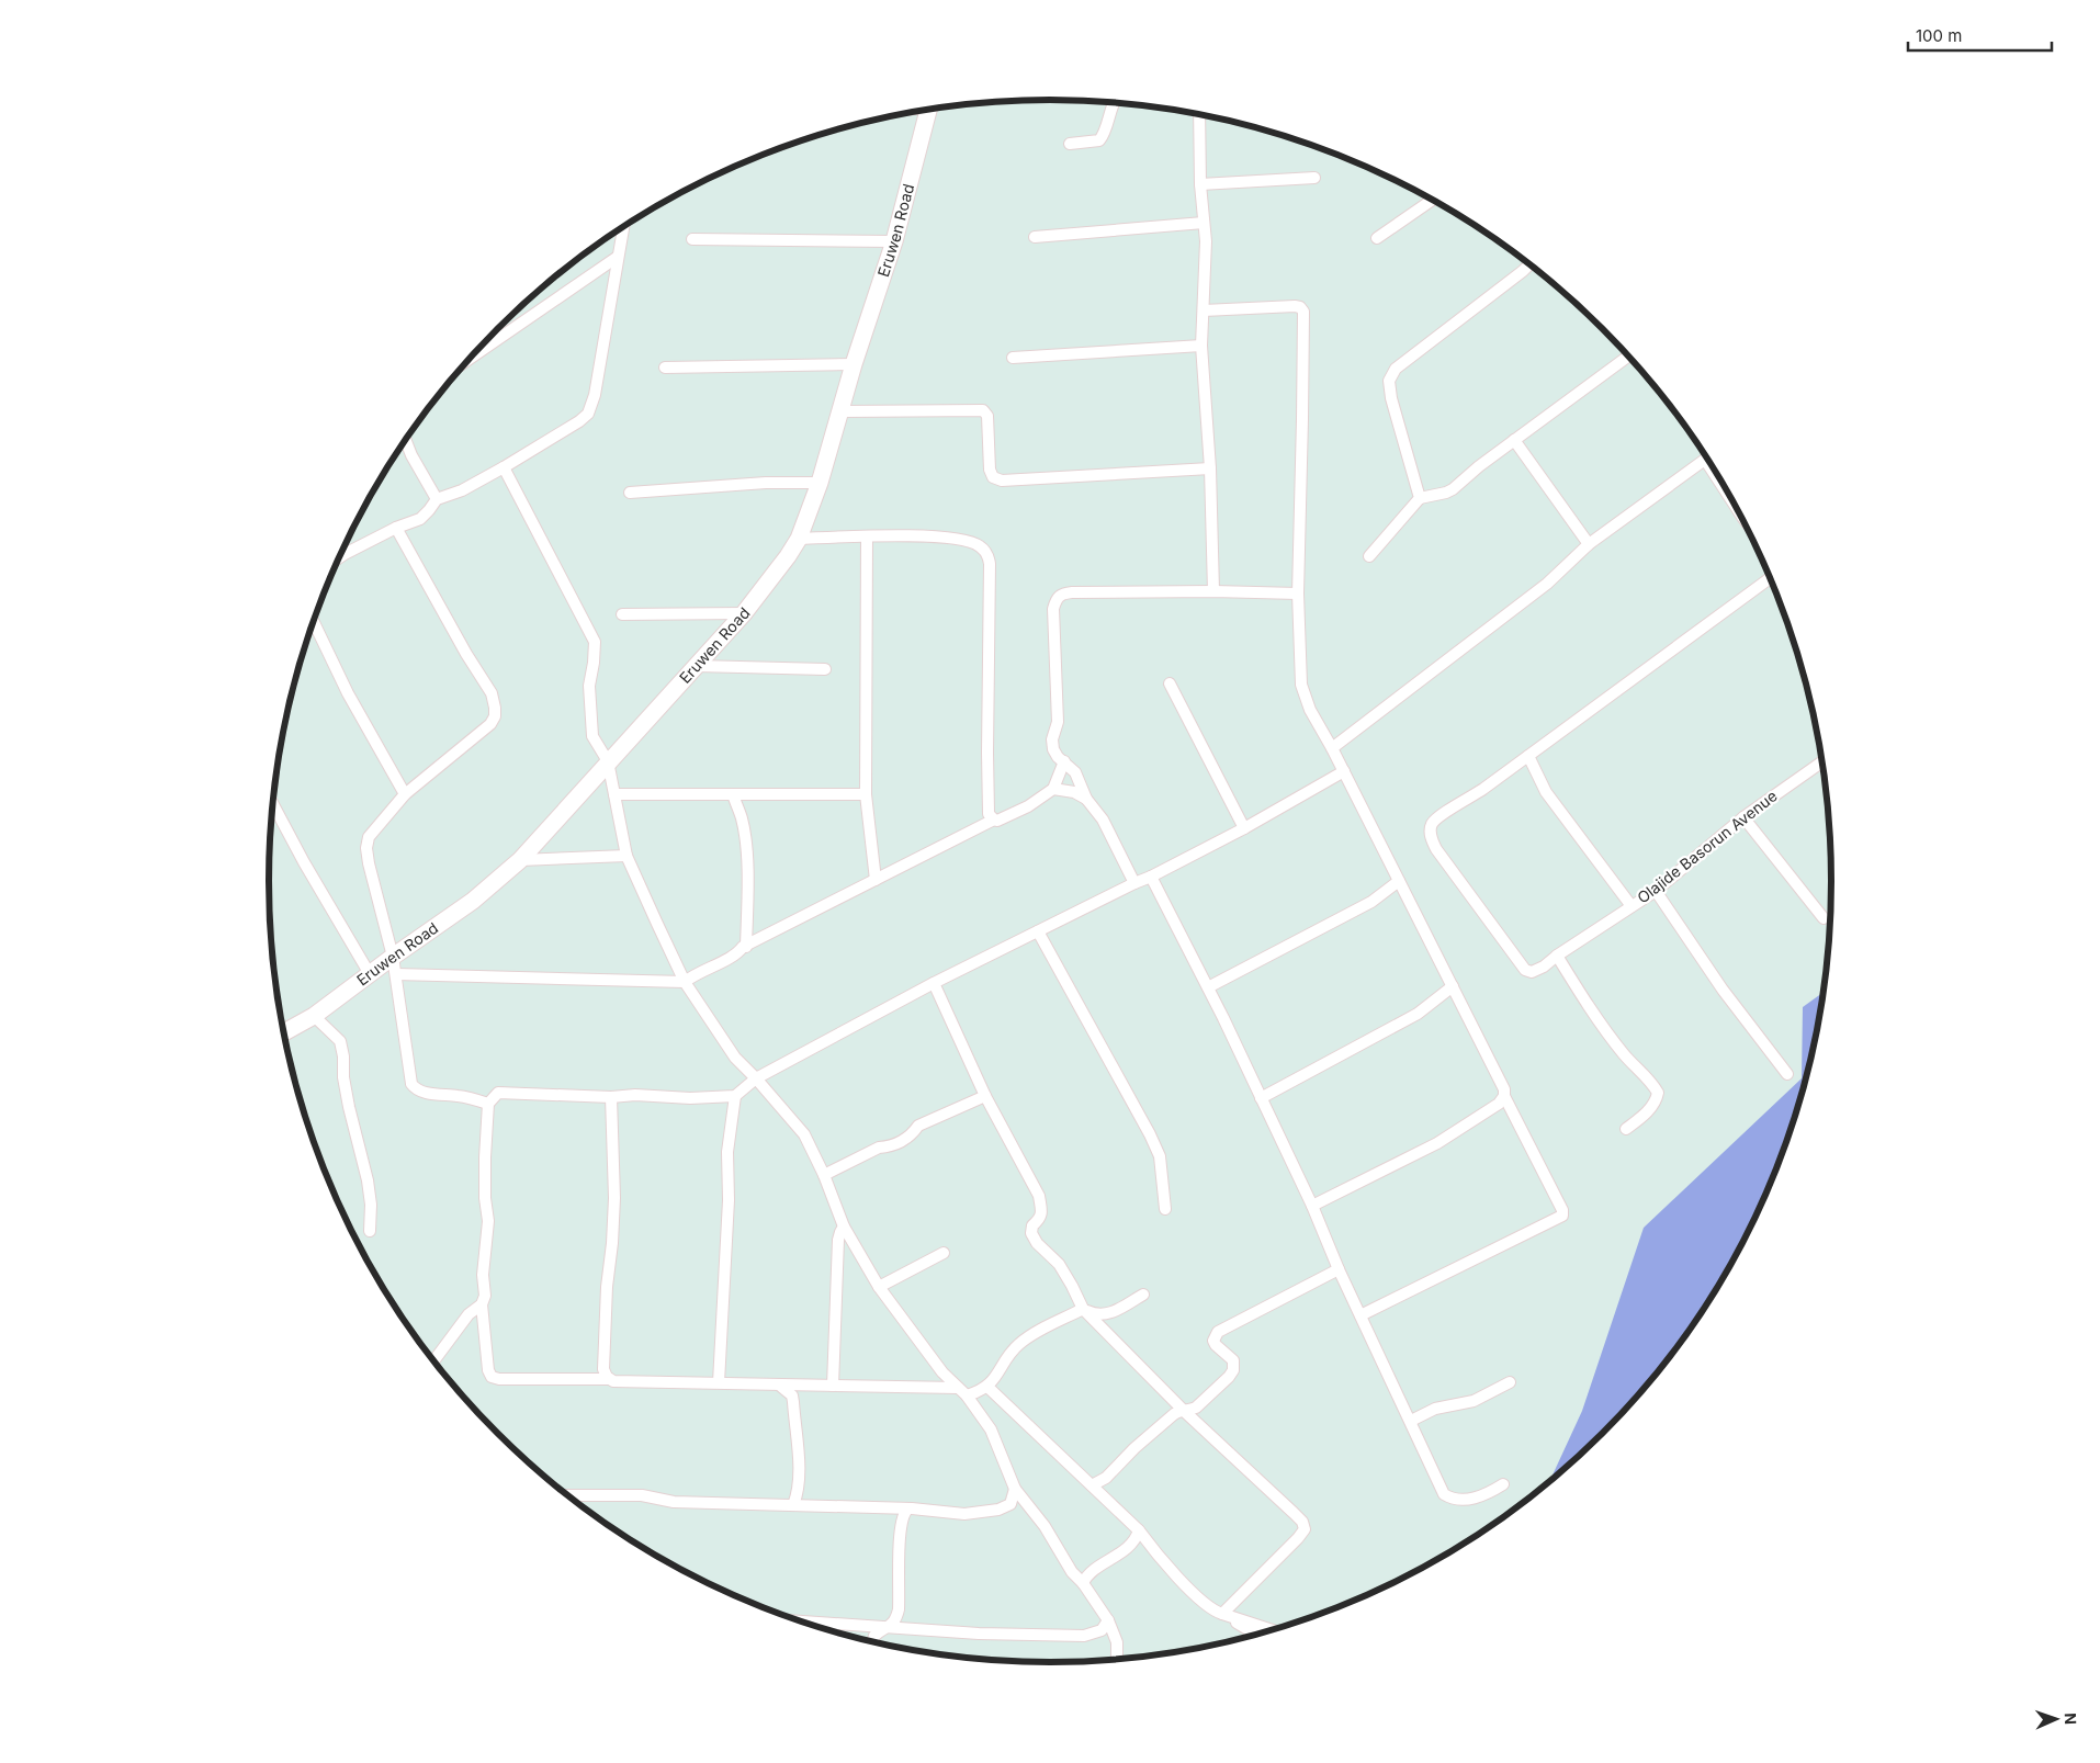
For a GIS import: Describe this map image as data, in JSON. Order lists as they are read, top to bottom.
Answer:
{
  "streets": {
    "street": ["Eruwen Road", "Olajide Basorun Avenue"]
  },
  "scale_bar": "100 m",
  "north": "right"
}
